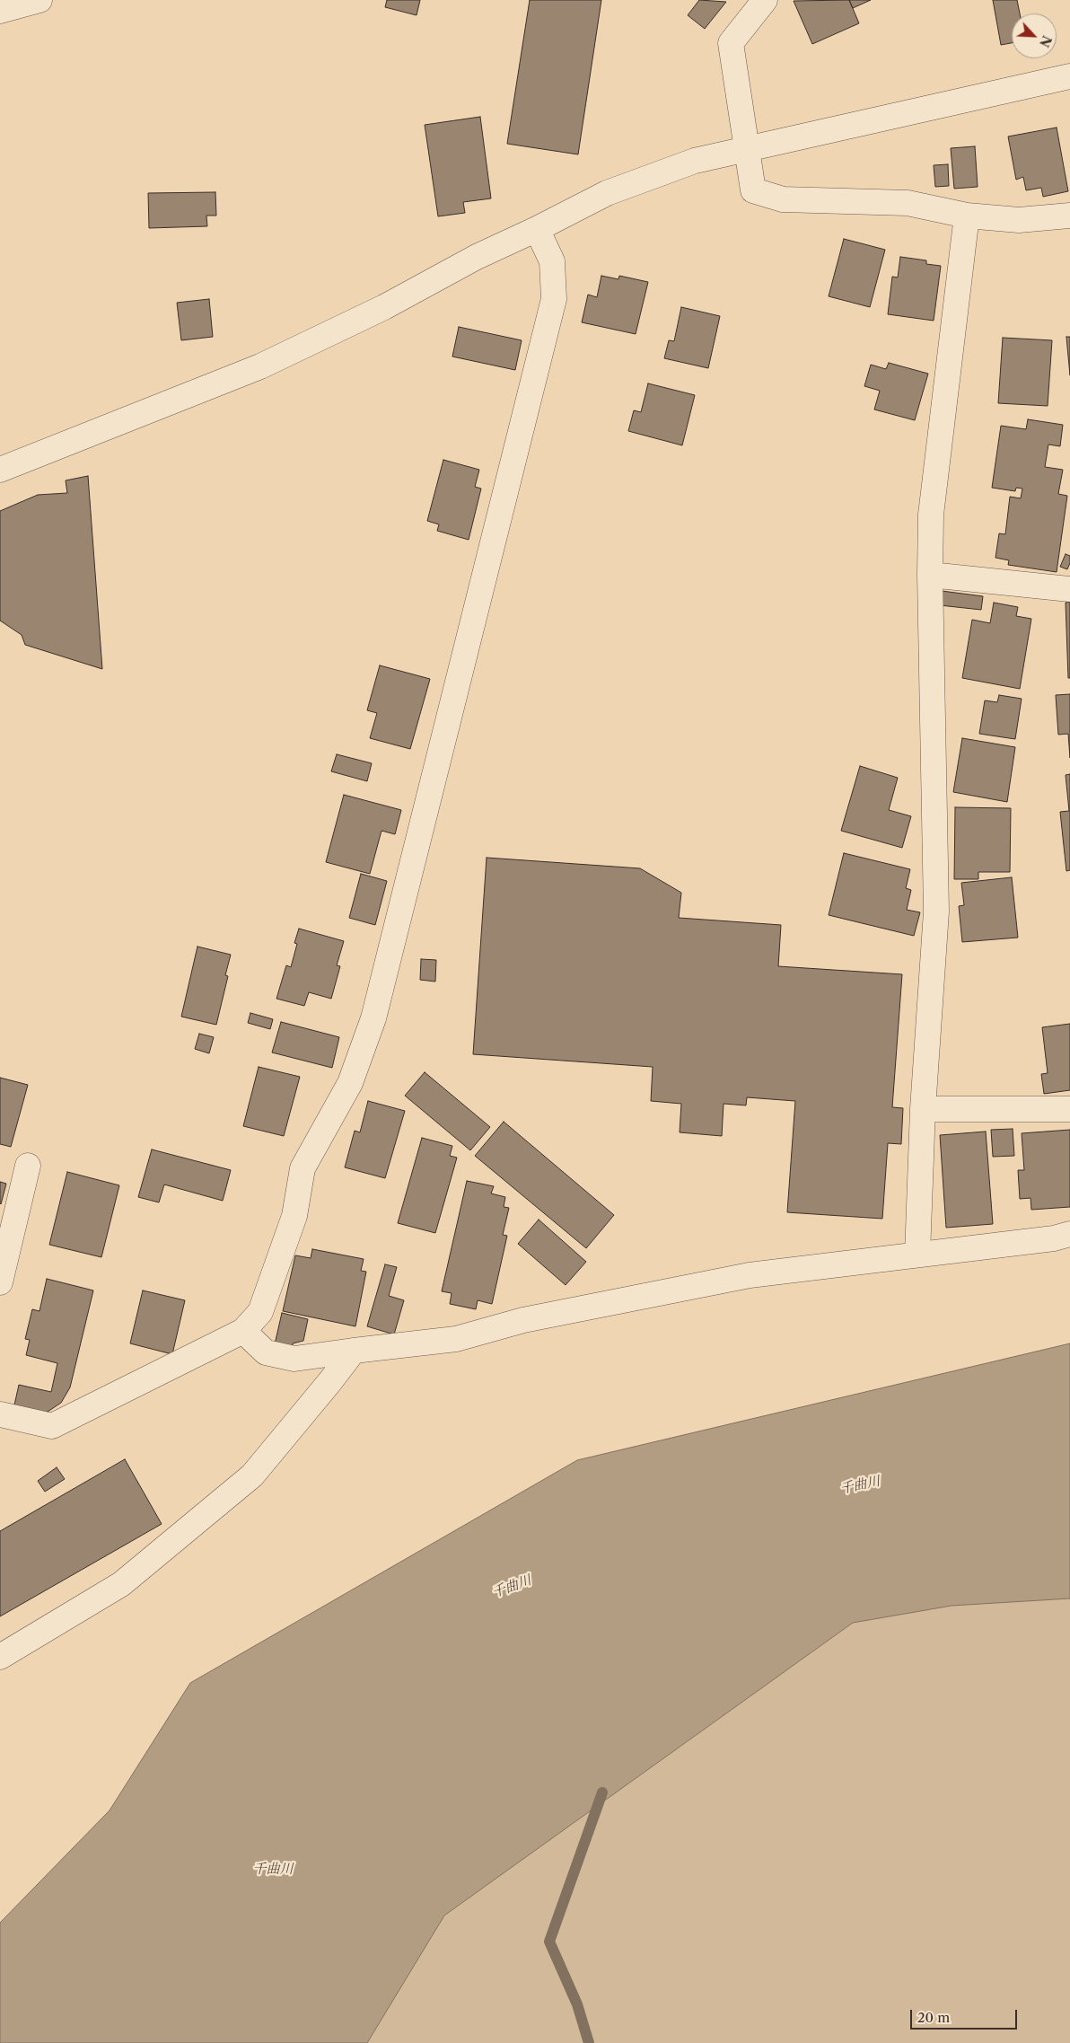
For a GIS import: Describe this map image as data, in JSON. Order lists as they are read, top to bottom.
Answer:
{
  "water": ["千曲川"],
  "scale_bar": "20 m",
  "north": "bottom right"
}
